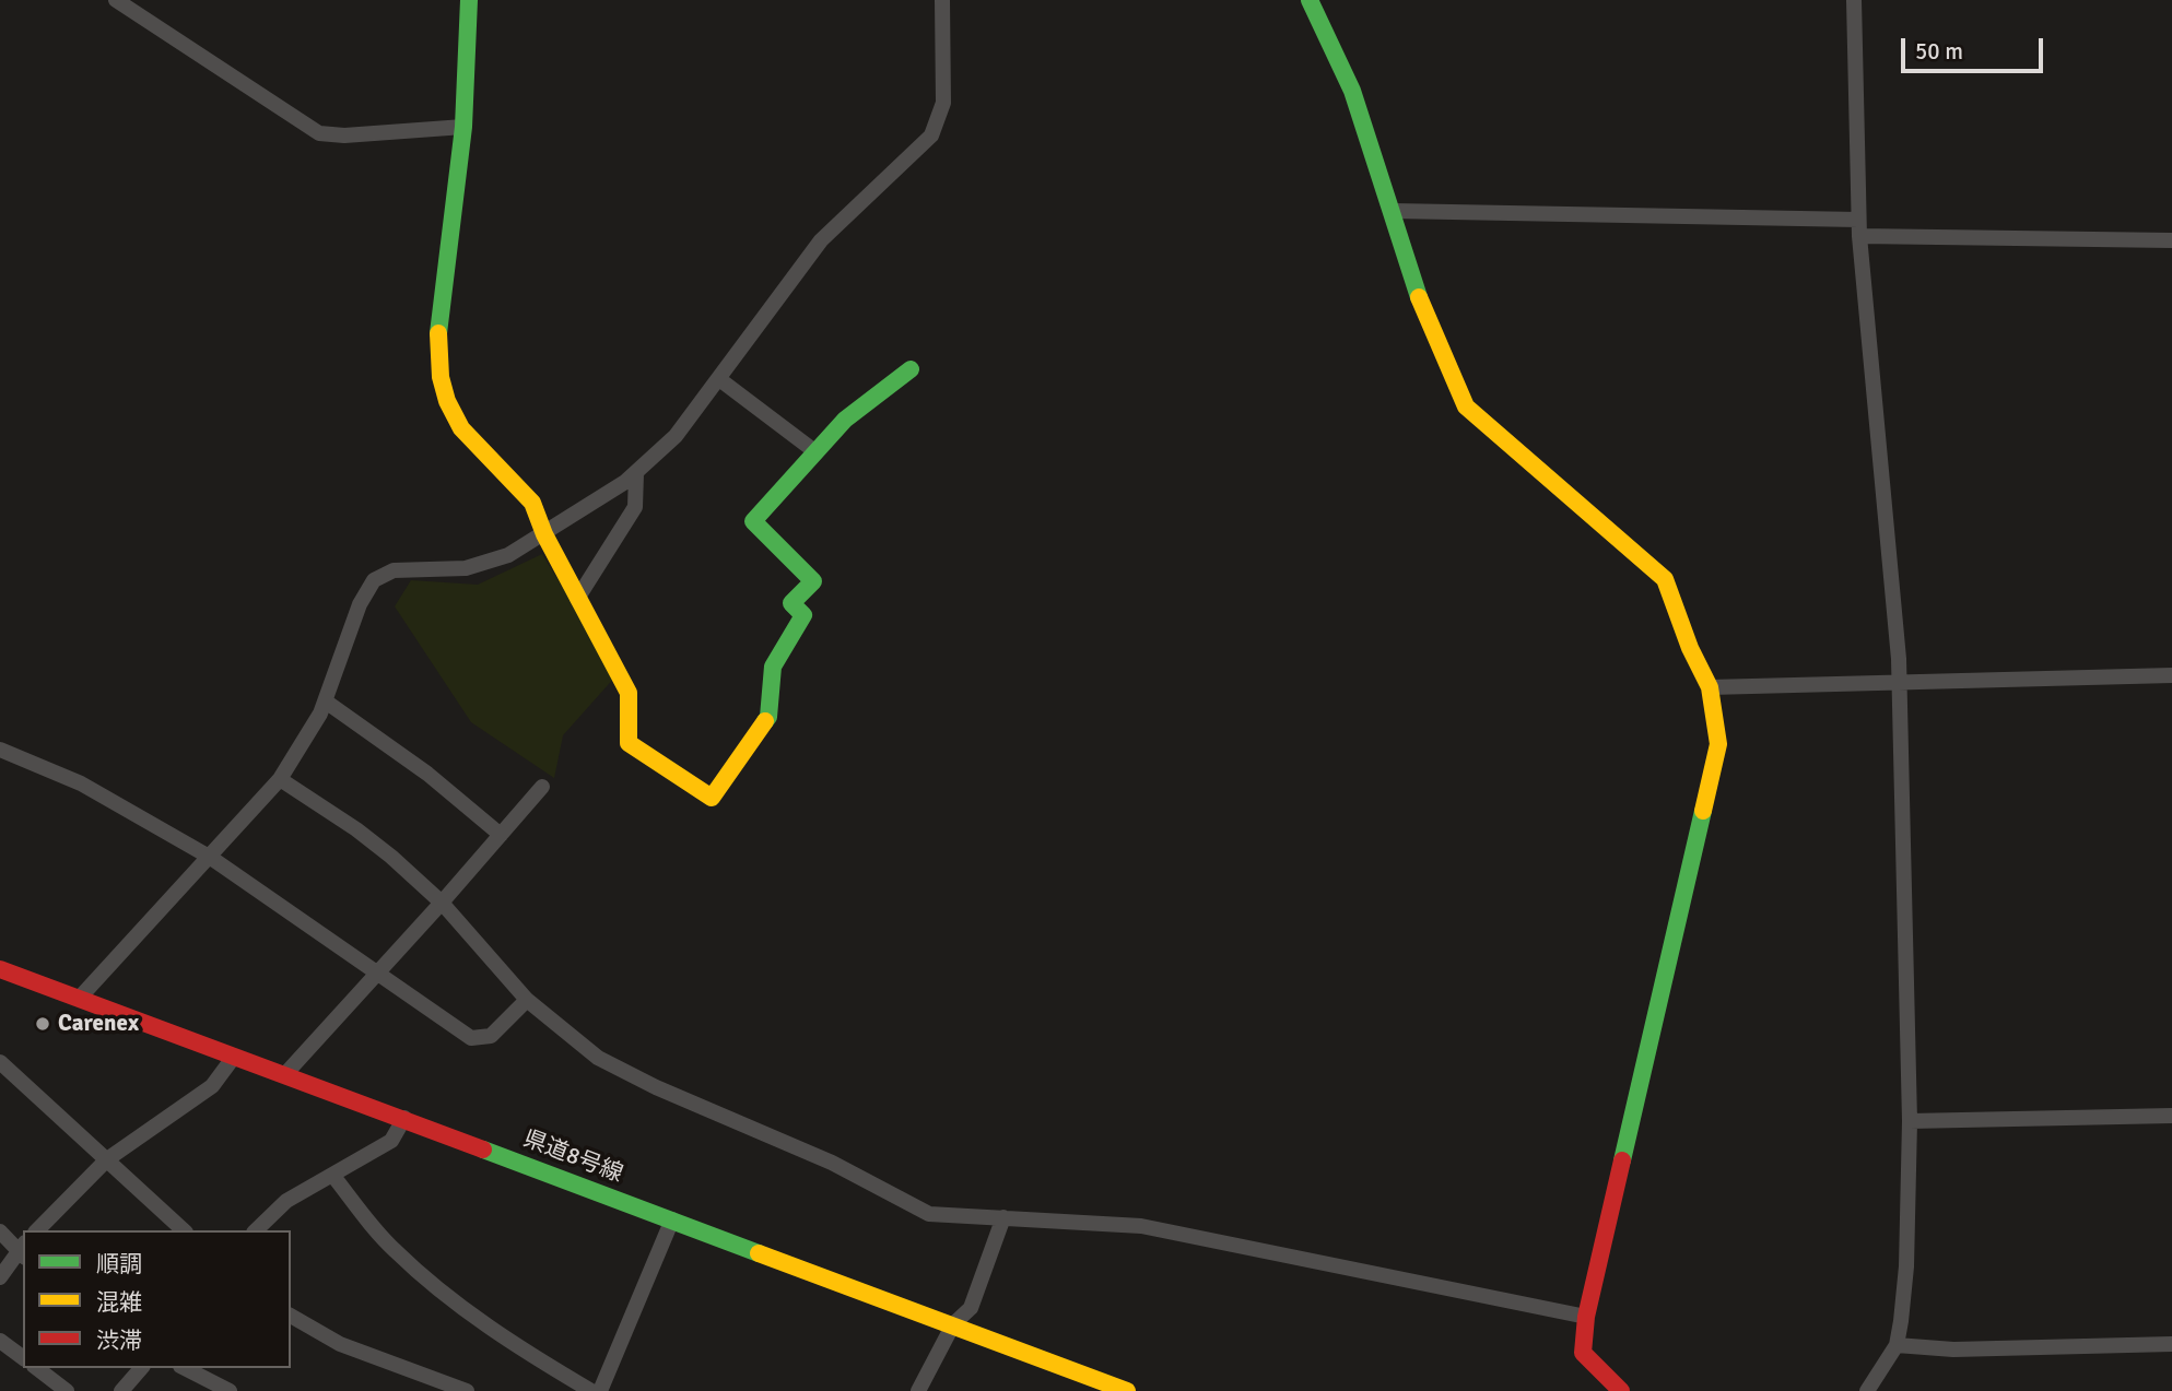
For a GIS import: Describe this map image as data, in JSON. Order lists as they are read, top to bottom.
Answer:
{
  "streets": {
    "street": ["県道8号線"]
  },
  "places": ["Carenex"],
  "legend": ["順調", "混雑", "渋滞"],
  "scale_bar": "50 m"
}
